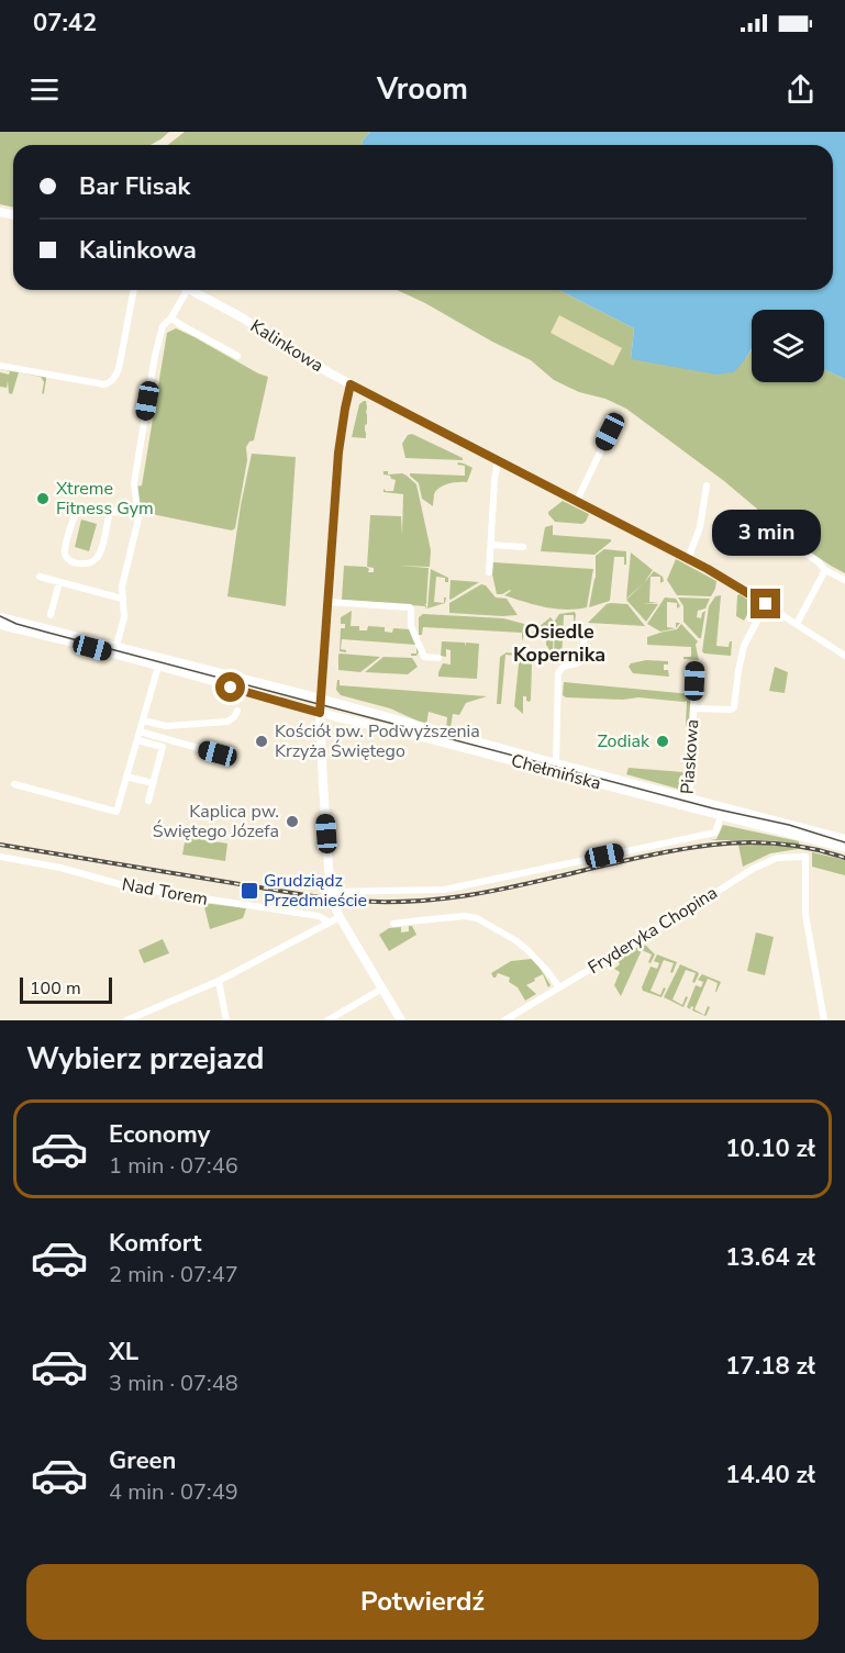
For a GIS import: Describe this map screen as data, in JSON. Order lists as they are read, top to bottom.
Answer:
{
  "streets": {
    "main road": ["Chełmińska"],
    "street": [
      "Kalinkowa",
      "Piaskowa",
      "Nad Torem",
      "Fryderyka Chopina"
    ]
  },
  "crossings": [
    ["Kalinkowa", "Piaskowa"],
    ["Piaskowa", "Chełmińska"]
  ],
  "districts": ["Osiedle Kopernika"],
  "places": {
    "other": [
      "Xtreme Fitness Gym",
      "Kościół pw. Podwyższenia Krzyża Świętego",
      "Zodiak",
      "Kaplica pw. Świętego Józefa"
    ],
    "transit": ["Grudziądz Przedmieście"]
  },
  "scale_bar": "100 m",
  "page": {
    "status": "07:42",
    "header": "Vroom",
    "banner": ["Bar Flisak", "Kalinkowa"],
    "bubble": "3 min",
    "scale": "100 m",
    "heading": "Wybierz przejazd",
    "list": [
      {
        "name": "Economy",
        "note": "1 min · 07:46",
        "value": "10.10 zł"
      },
      {
        "name": "Komfort",
        "note": "2 min · 07:47",
        "value": "13.64 zł"
      },
      {
        "name": "XL",
        "note": "3 min · 07:48",
        "value": "17.18 zł"
      },
      {
        "name": "Green",
        "note": "4 min · 07:49",
        "value": "14.40 zł"
      }
    ],
    "buttons": "Potwierdź"
  }
}
